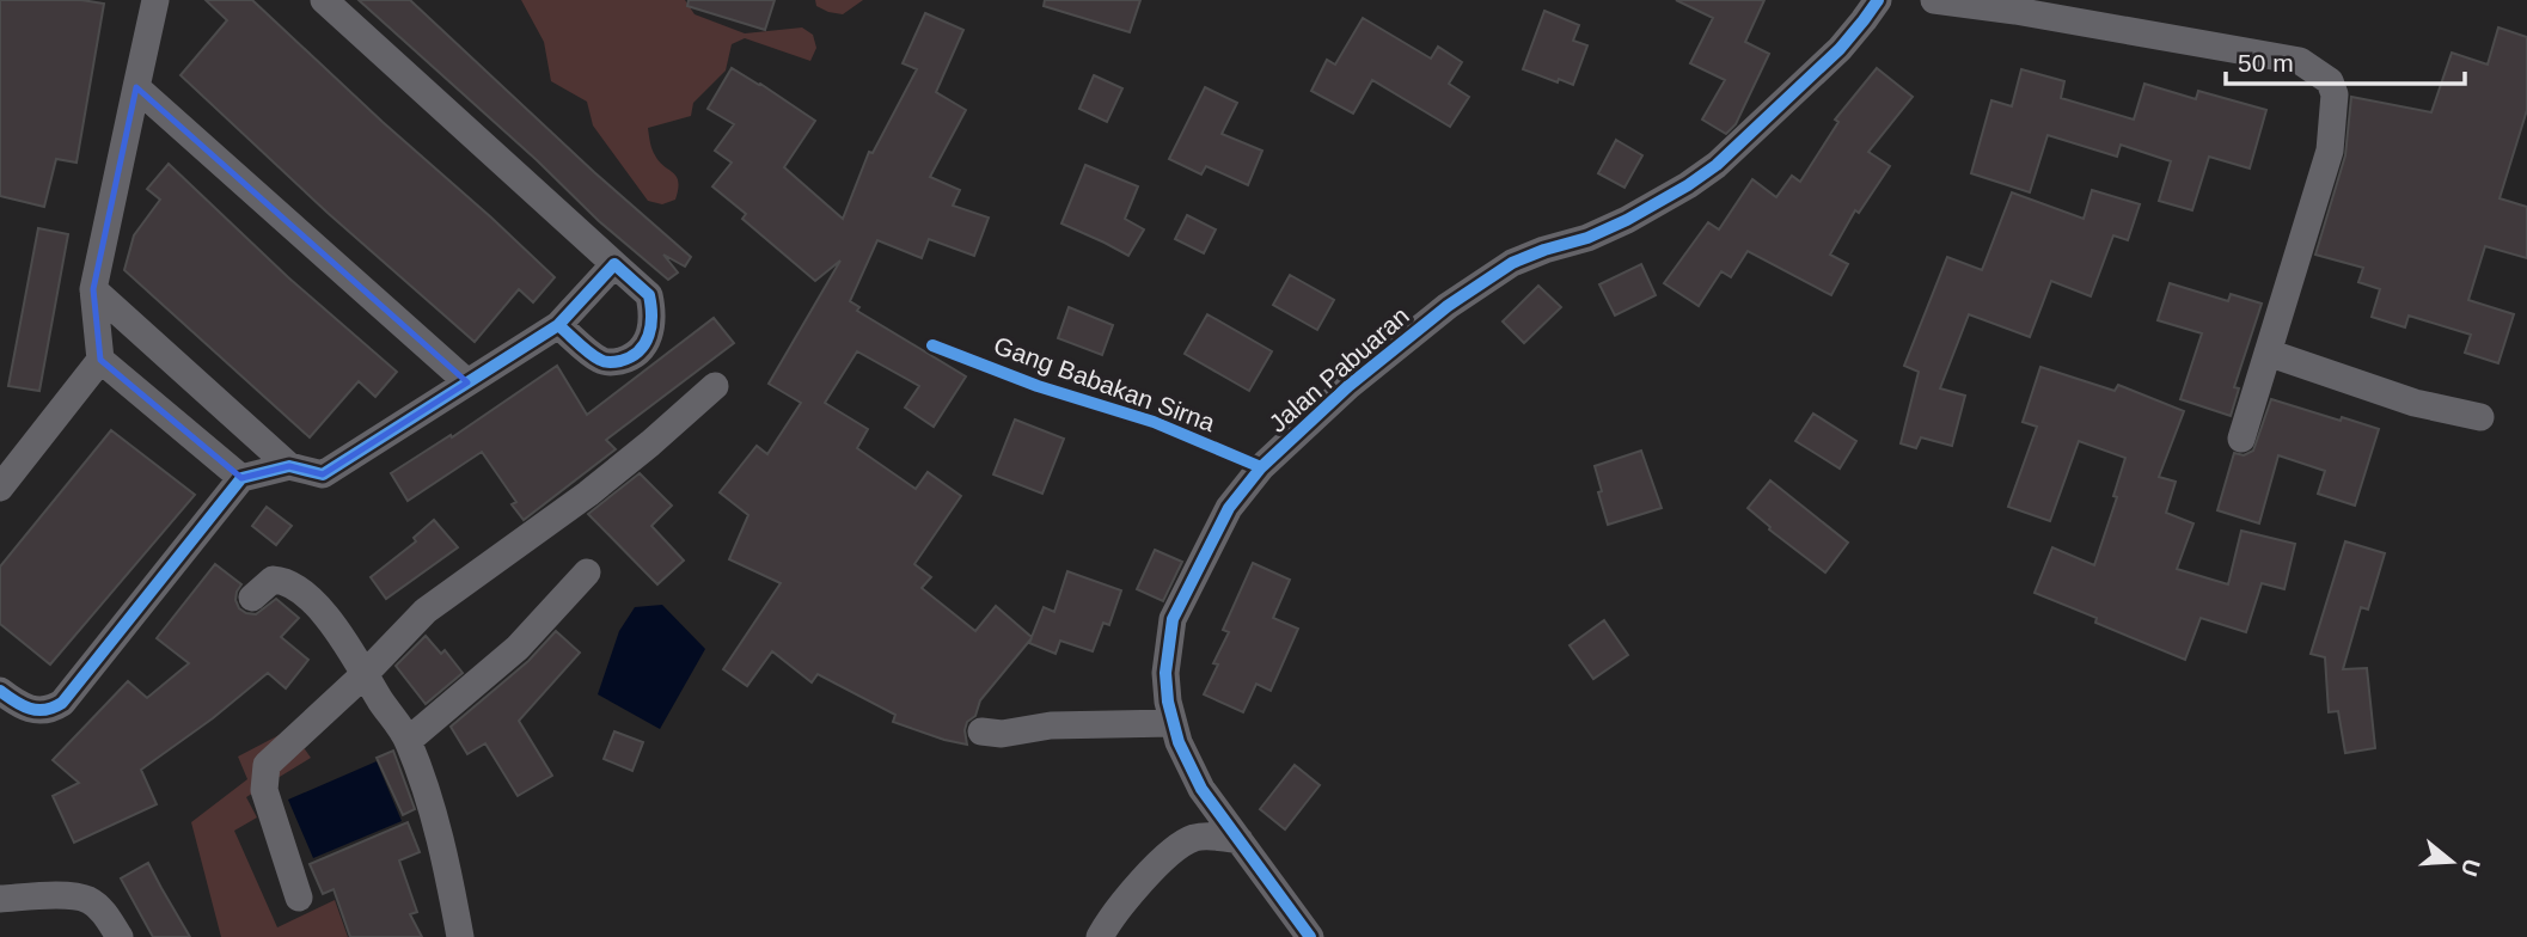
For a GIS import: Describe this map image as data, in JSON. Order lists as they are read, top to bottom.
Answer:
{
  "streets": {
    "street": ["Jalan Pabuaran"],
    "lane": ["Gang Babakan Sirna"]
  },
  "crossings": [
    ["Jalan Pabuaran", "Gang Babakan Sirna"]
  ],
  "scale_bar": "50 m",
  "north": "right"
}
